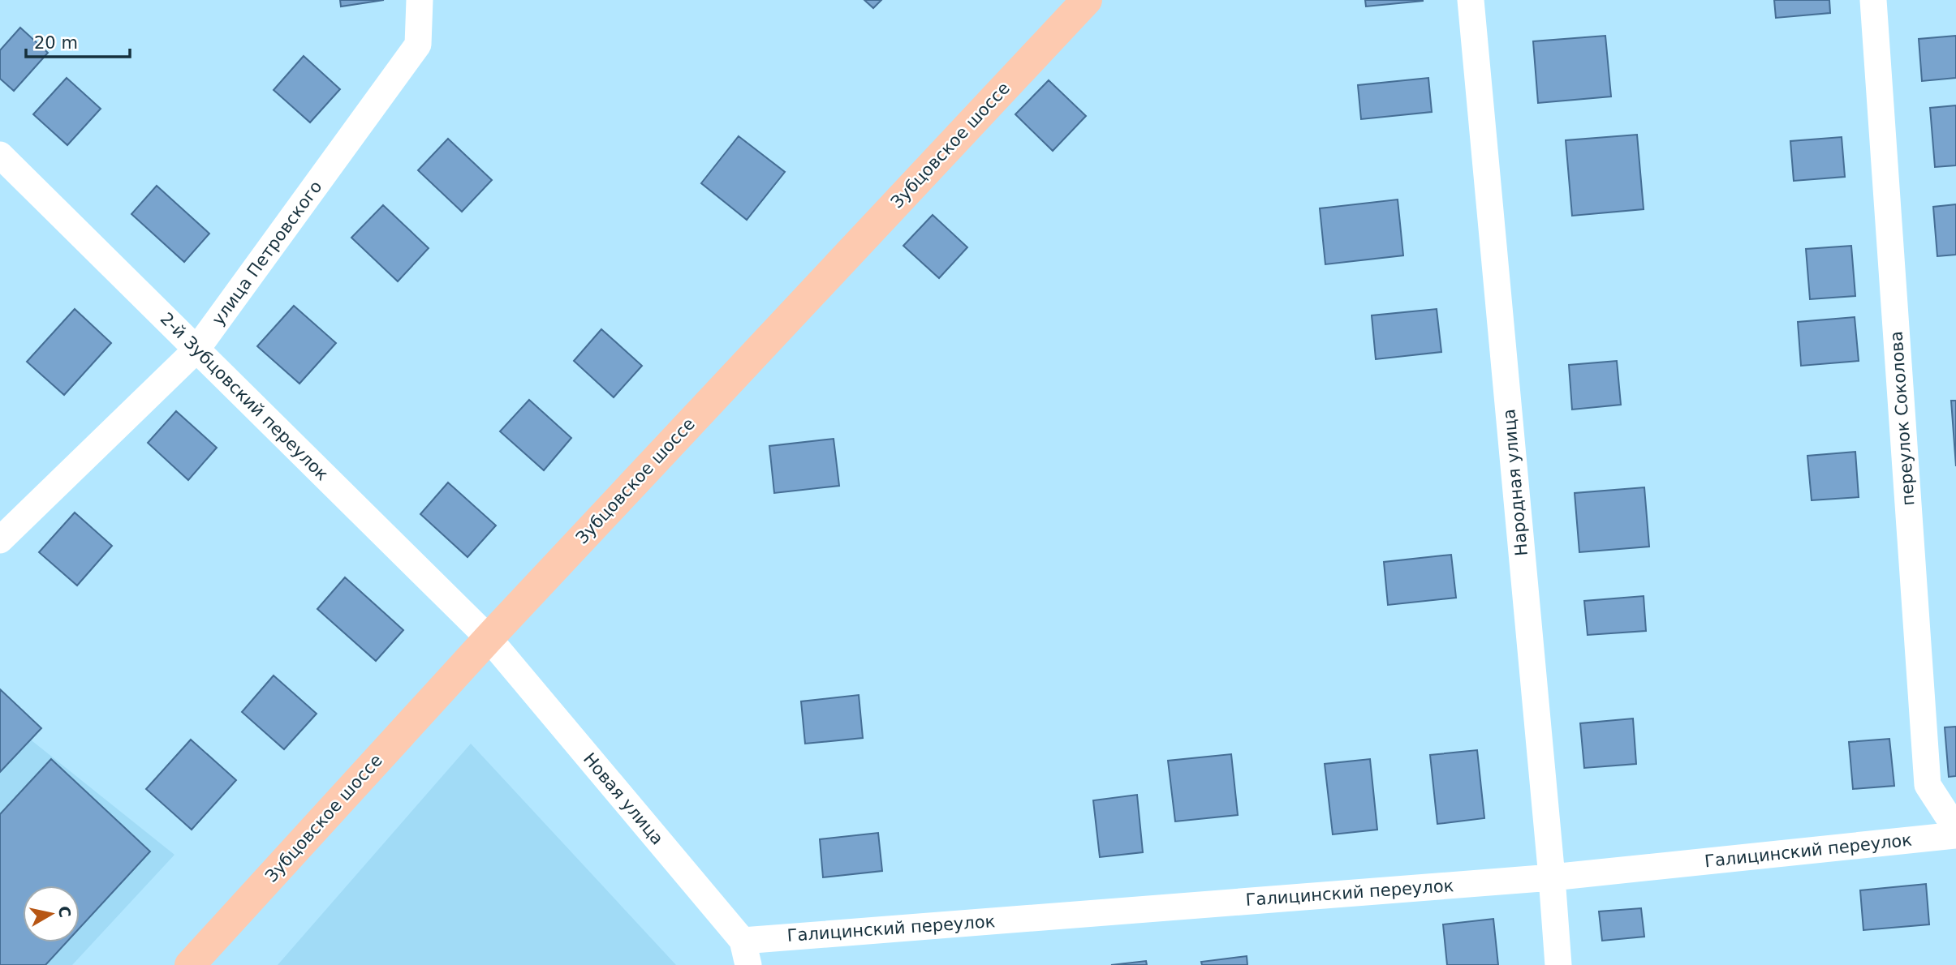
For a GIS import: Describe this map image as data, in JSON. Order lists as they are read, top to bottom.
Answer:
{
  "streets": {
    "main road": ["Зубцовское шоссе"],
    "street": [
      "улица Петровского",
      "2-й Зубцовский переулок",
      "переулок Соколова",
      "Народная улица",
      "Новая улица",
      "Галицинский переулок"
    ]
  },
  "crossings": [
    ["Зубцовское шоссе", "2-й Зубцовский переулок"],
    ["Зубцовское шоссе", "Новая улица"],
    ["улица Петровского", "2-й Зубцовский переулок"],
    ["2-й Зубцовский переулок", "Новая улица"],
    ["Народная улица", "Галицинский переулок"],
    ["Новая улица", "Галицинский переулок"]
  ],
  "scale_bar": "20 m",
  "north": "right"
}
